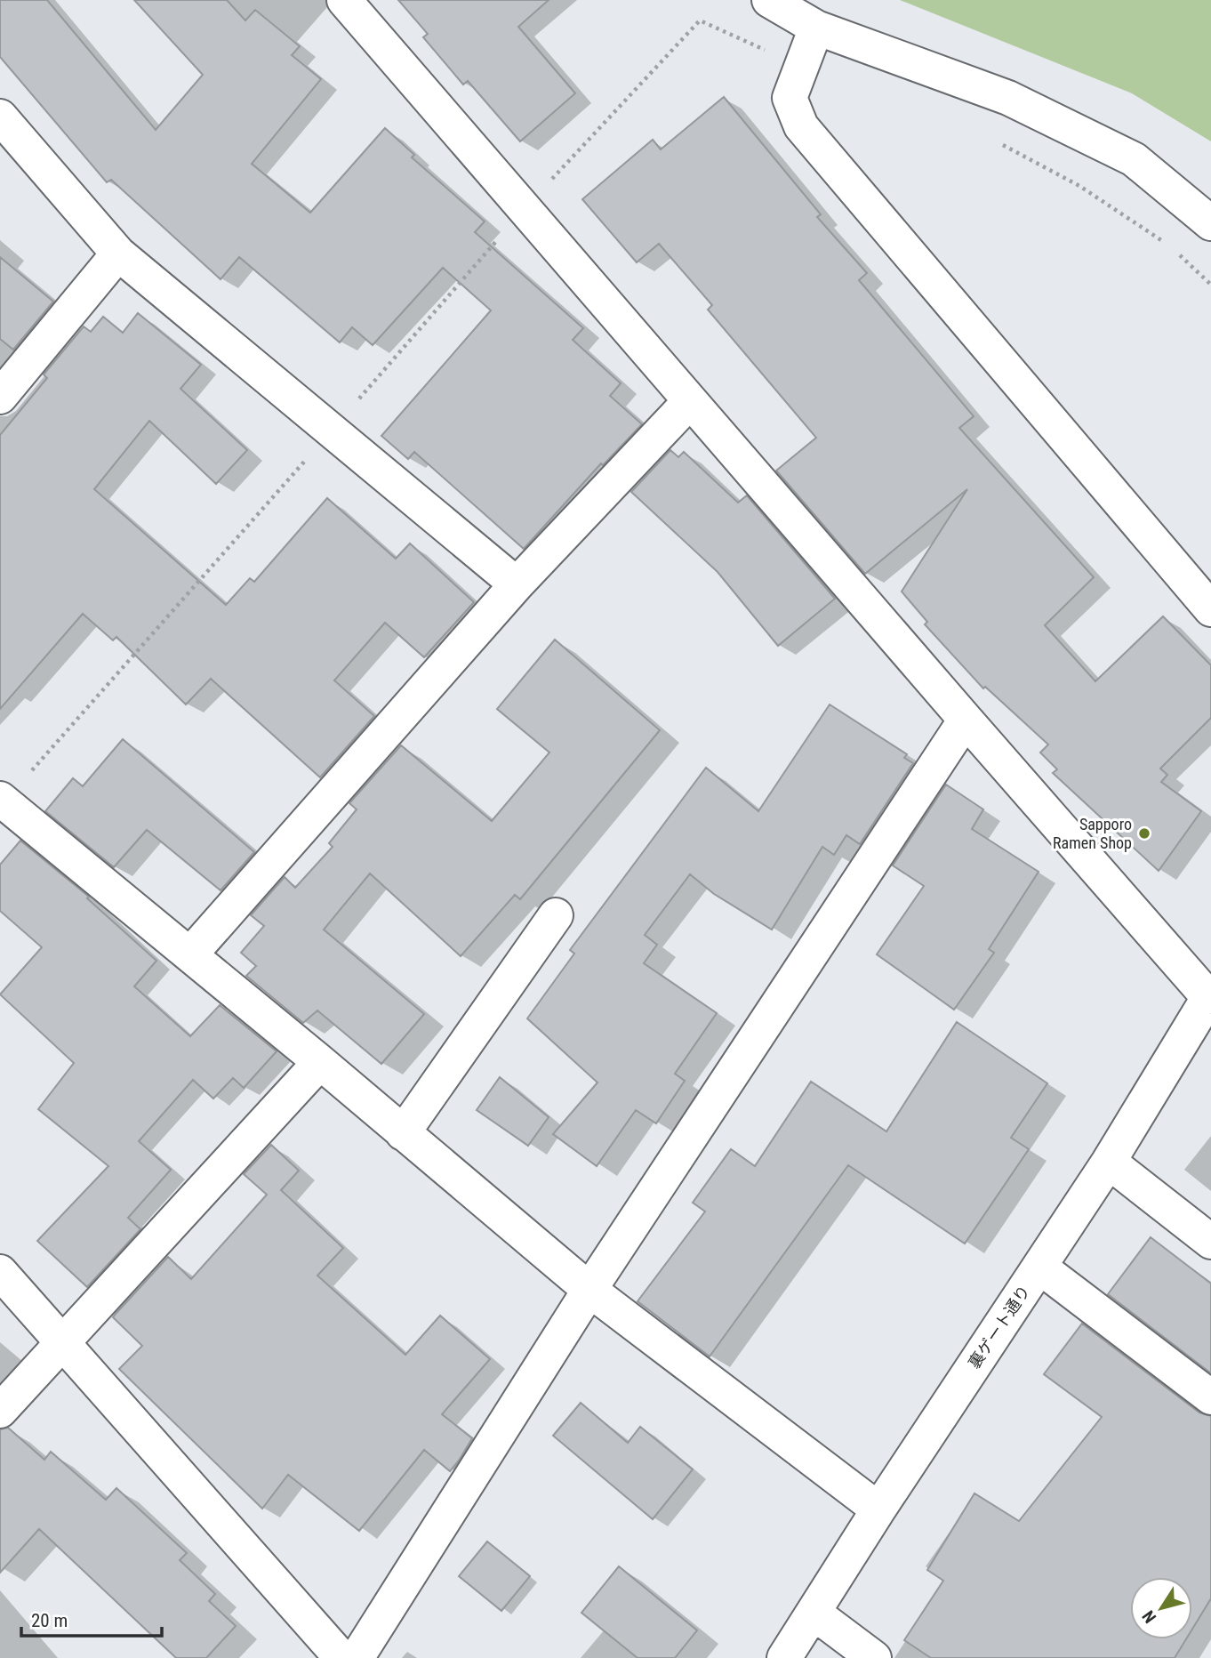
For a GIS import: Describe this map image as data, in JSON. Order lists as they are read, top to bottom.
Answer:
{
  "streets": {
    "street": ["裏ゲート通り"]
  },
  "places": ["Sapporo Ramen Shop"],
  "scale_bar": "20 m",
  "north": "bottom left"
}
